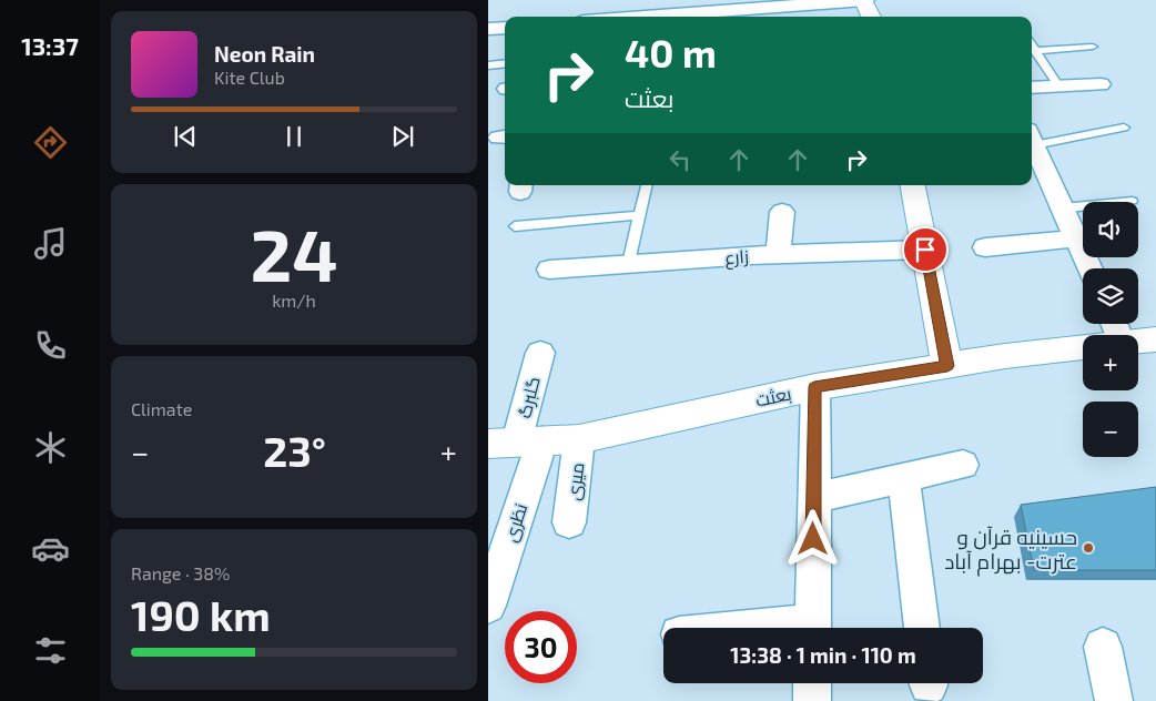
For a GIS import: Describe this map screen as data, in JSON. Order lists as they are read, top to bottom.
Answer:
{
  "streets": {
    "street": [
      "زارع",
      "بعثت",
      "گلبرگ",
      "میری",
      "نظری"
    ]
  },
  "crossings": [
    ["بعثت", "گلبرگ"],
    ["بعثت", "میری"],
    ["بعثت", "نظری"],
    ["گلبرگ", "نظری"]
  ],
  "places": ["حسینیه قرآن و عترت- بهرام آباد"],
  "page": {
    "tabs": "13:37",
    "turn": ["40 m", "بعثت"],
    "song": ["Neon Rain", "Kite Club"],
    "tile": [
      ["24", "km/h"],
      "Climate",
      ["Range · 38%", "190 km"]
    ],
    "map_buttons": ["+", "−"],
    "heat": ["−", "23°", "+"],
    "limit": "30",
    "trip": "13:38 · 1 min · 110 m"
  }
}
